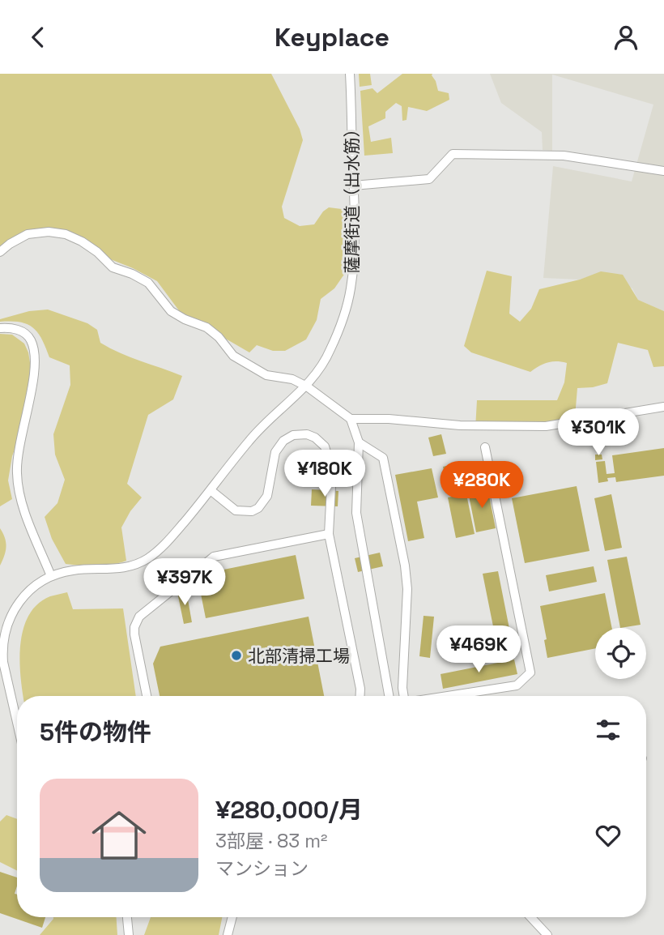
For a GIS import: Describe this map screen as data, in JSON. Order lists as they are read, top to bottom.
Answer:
{
  "streets": {
    "street": ["薩摩街道（出水筋）"]
  },
  "places": ["北部清掃工場"],
  "page": {
    "header": "Keyplace",
    "price": [
      "¥301K",
      "¥180K",
      "¥280K",
      "¥397K",
      "¥469K"
    ],
    "heading": "5件の物件",
    "list": [
      {
        "name": "¥280,000/月",
        "note": "3部屋 · 83 m² · マンション"
      }
    ]
  }
}
